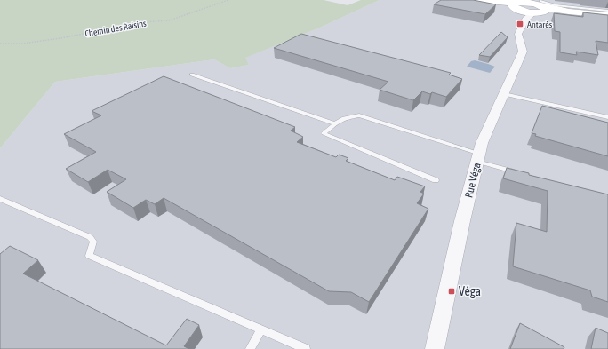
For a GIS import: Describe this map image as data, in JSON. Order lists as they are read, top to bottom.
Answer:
{
  "streets": {
    "street": ["Rue Véga"],
    "path": ["Chemin des Raisins"]
  },
  "places": {
    "transit": ["Antarès", "Véga"]
  }
}
